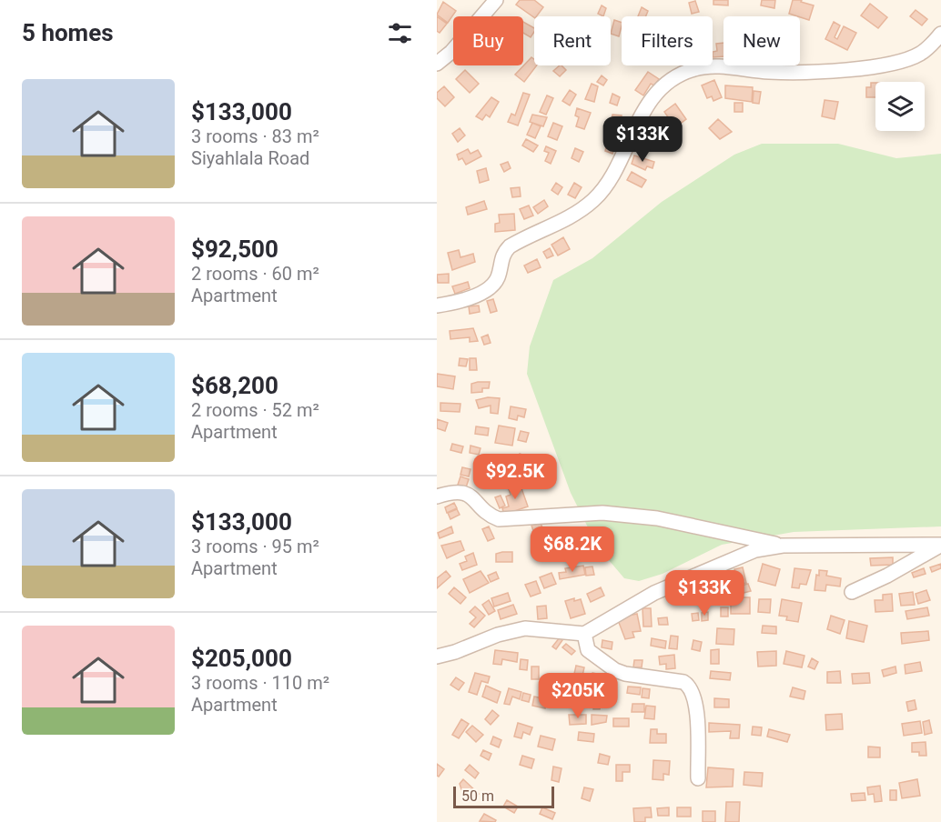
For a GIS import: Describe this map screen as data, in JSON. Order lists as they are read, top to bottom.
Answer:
{
  "scale_bar": "50 m",
  "page": {
    "heading": "5 homes",
    "chip": [
      "Buy",
      "Rent",
      "Filters",
      "New"
    ],
    "list": [
      {
        "name": "$133,000",
        "note": "3 rooms · 83 m² · Siyahlala Road"
      },
      {
        "name": "$92,500",
        "note": "2 rooms · 60 m² · Apartment"
      },
      {
        "name": "$68,200",
        "note": "2 rooms · 52 m² · Apartment"
      },
      {
        "name": "$133,000",
        "note": "3 rooms · 95 m² · Apartment"
      },
      {
        "name": "$205,000",
        "note": "3 rooms · 110 m² · Apartment"
      }
    ],
    "price": [
      "$133K",
      "$92.5K",
      "$68.2K",
      "$133K",
      "$205K"
    ],
    "scale": "50 m"
  }
}
